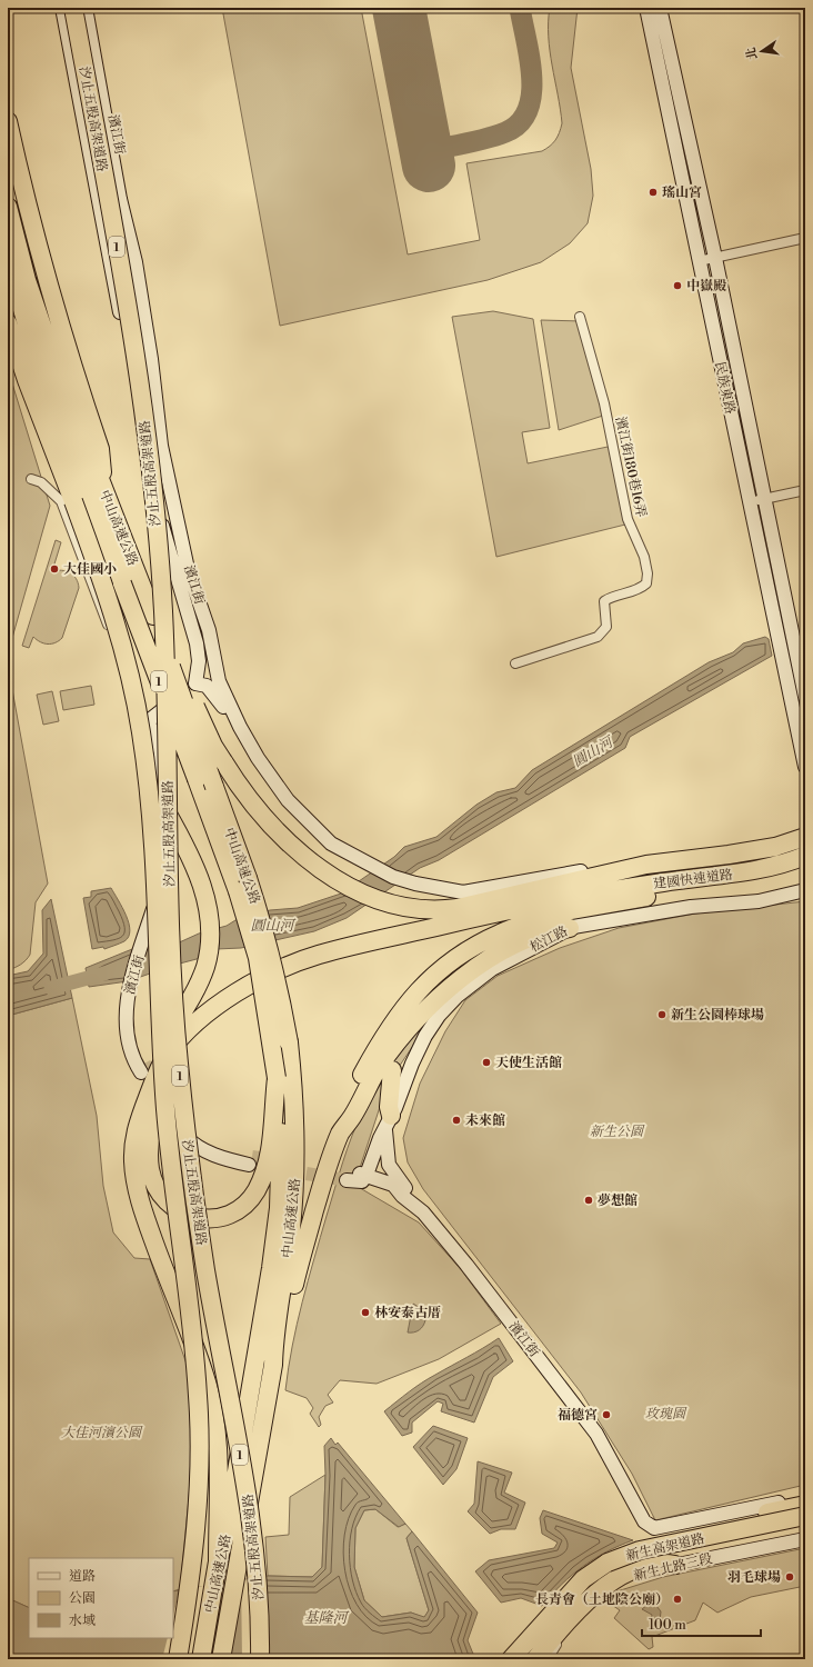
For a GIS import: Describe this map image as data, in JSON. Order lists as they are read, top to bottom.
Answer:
{
  "streets": {
    "highway": [
      "汐止五股高架道路",
      "1",
      "中山高速公路",
      "建國快速道路",
      "新生高架道路"
    ],
    "main road": [
      "濱江街",
      "民族東路",
      "松江路",
      "新生北路三段"
    ],
    "street": ["濱江街180巷16弄"]
  },
  "crossings": [
    ["濱江街", "松江路"]
  ],
  "water": ["圓山河", "基隆河"],
  "parks": ["新生公園", "玫瑰園", "大佳河濱公園"],
  "places": [
    "瑤山宮",
    "中嶽殿",
    "大佳國小",
    "新生公園棒球場",
    "天使生活館",
    "未來館",
    "夢想館",
    "林安泰古厝",
    "福德宮",
    "羽毛球場",
    "長青會（土地陰公廟）"
  ],
  "legend": ["道路", "公園", "水域"],
  "scale_bar": "100 m",
  "north": "left"
}
